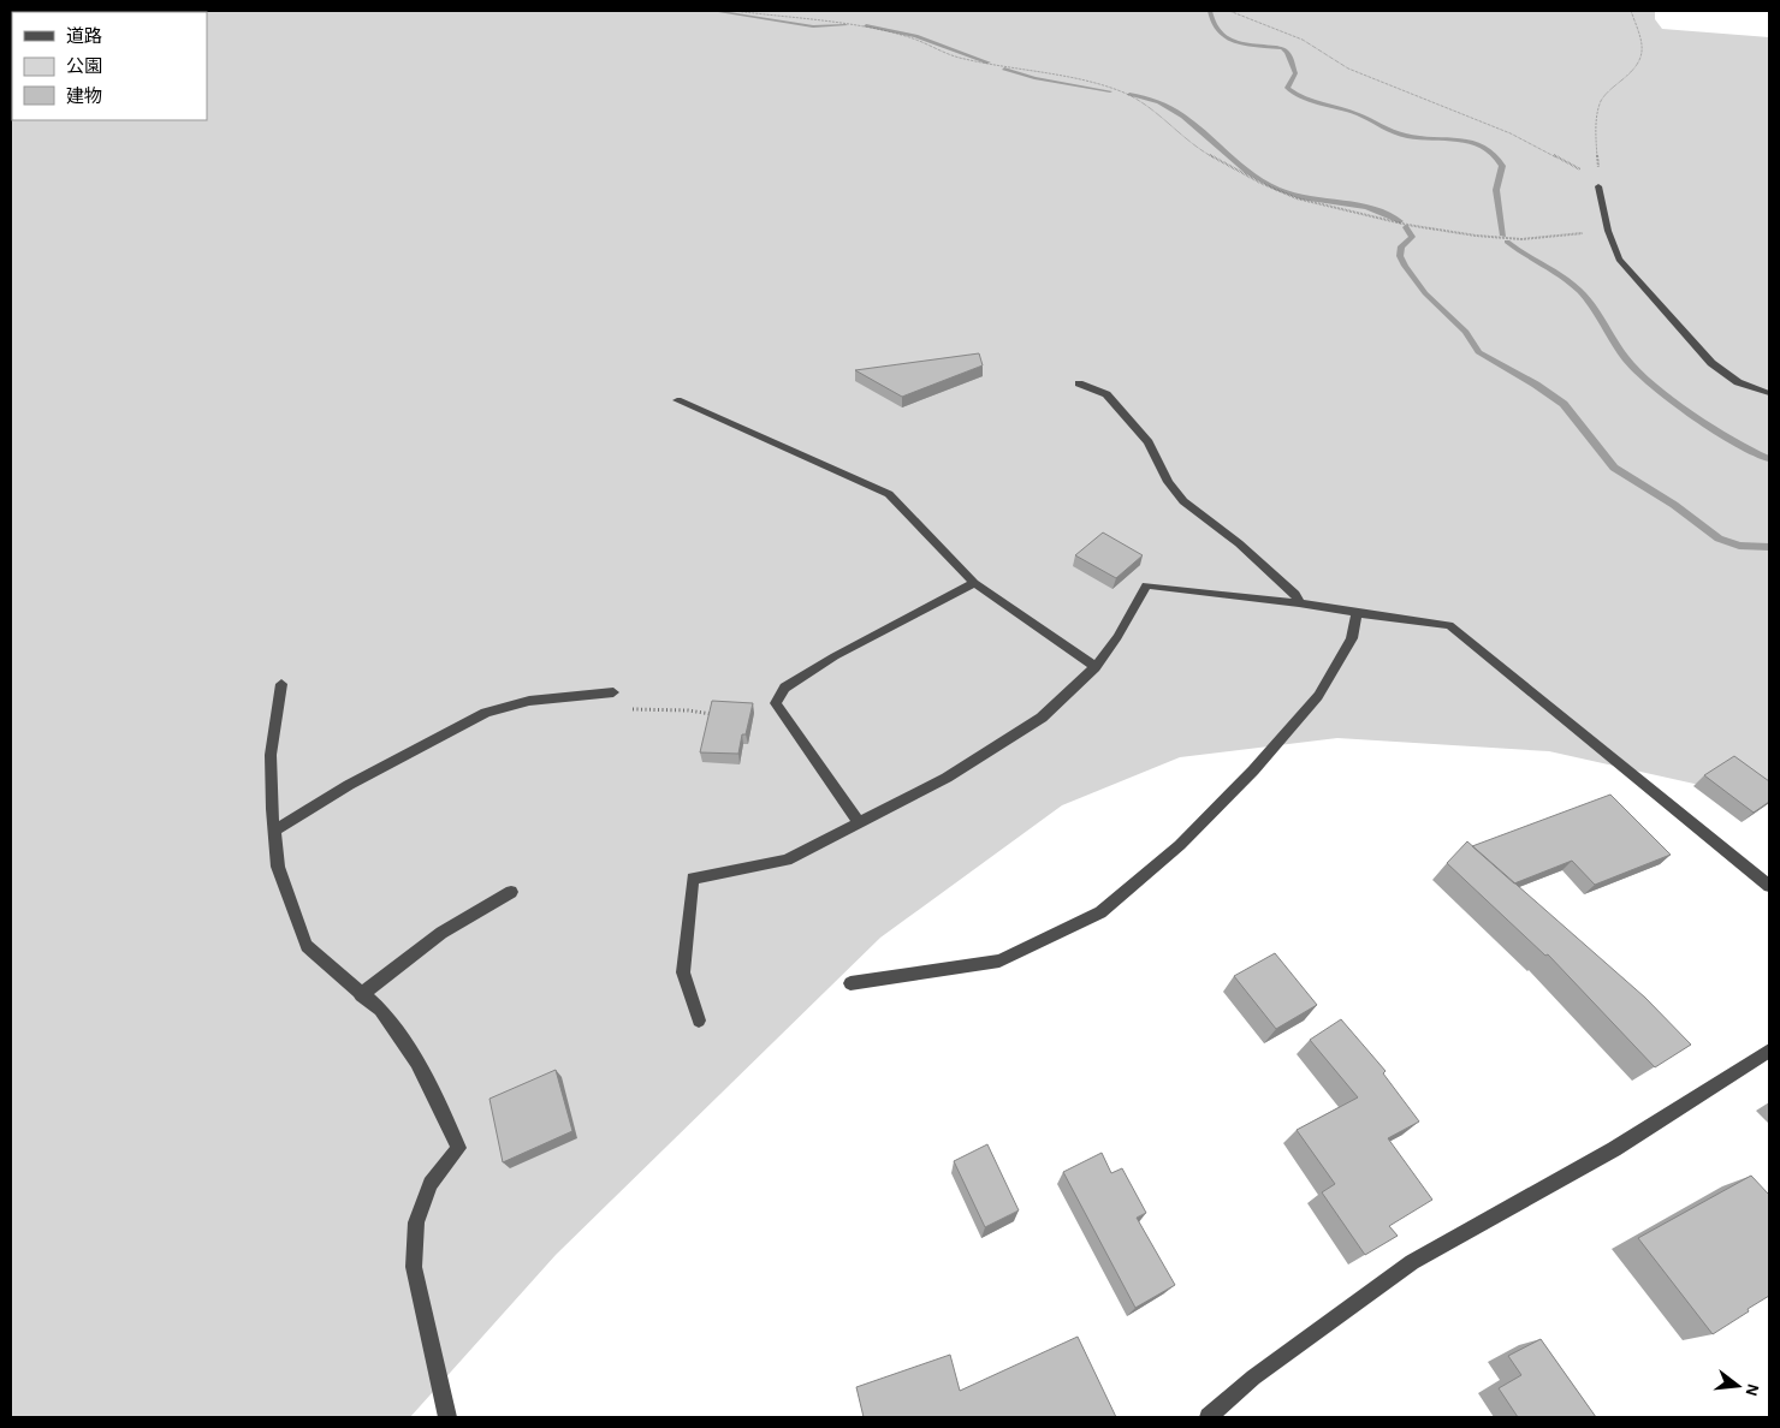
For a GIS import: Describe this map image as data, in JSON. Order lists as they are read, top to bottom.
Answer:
{
  "legend": ["道路", "公園", "建物"],
  "north": "right"
}
